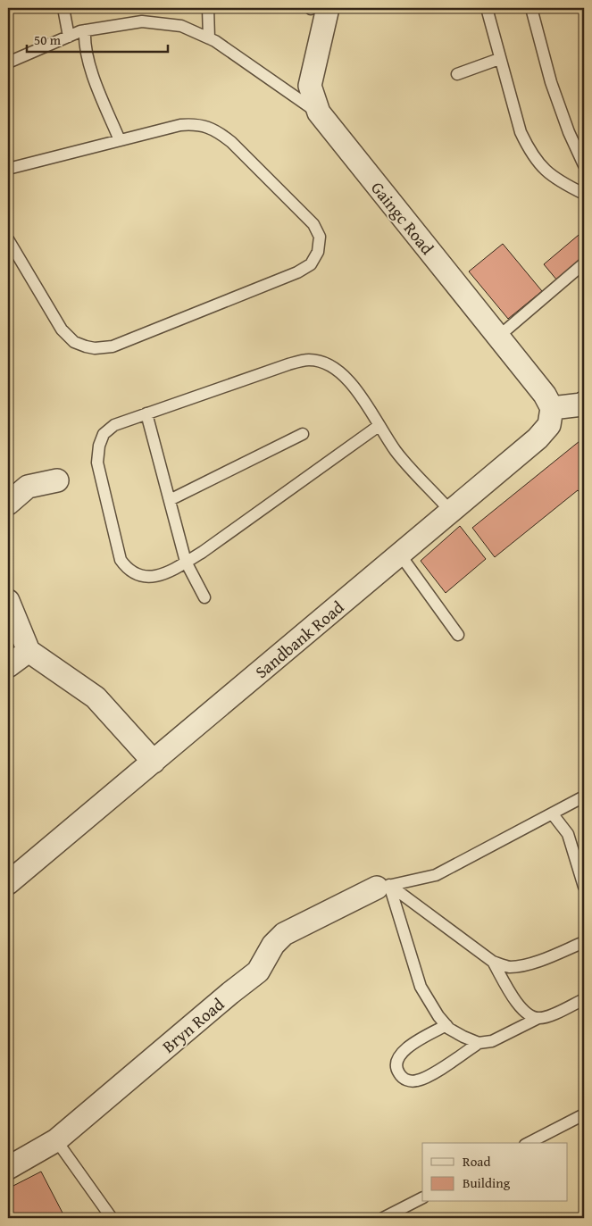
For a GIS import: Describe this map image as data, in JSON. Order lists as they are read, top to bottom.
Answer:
{
  "streets": {
    "street": ["Gaingc Road", "Sandbank Road", "Bryn Road"]
  },
  "crossings": [
    ["Gaingc Road", "Sandbank Road"]
  ],
  "legend": ["Road", "Building"],
  "scale_bar": "50 m"
}
